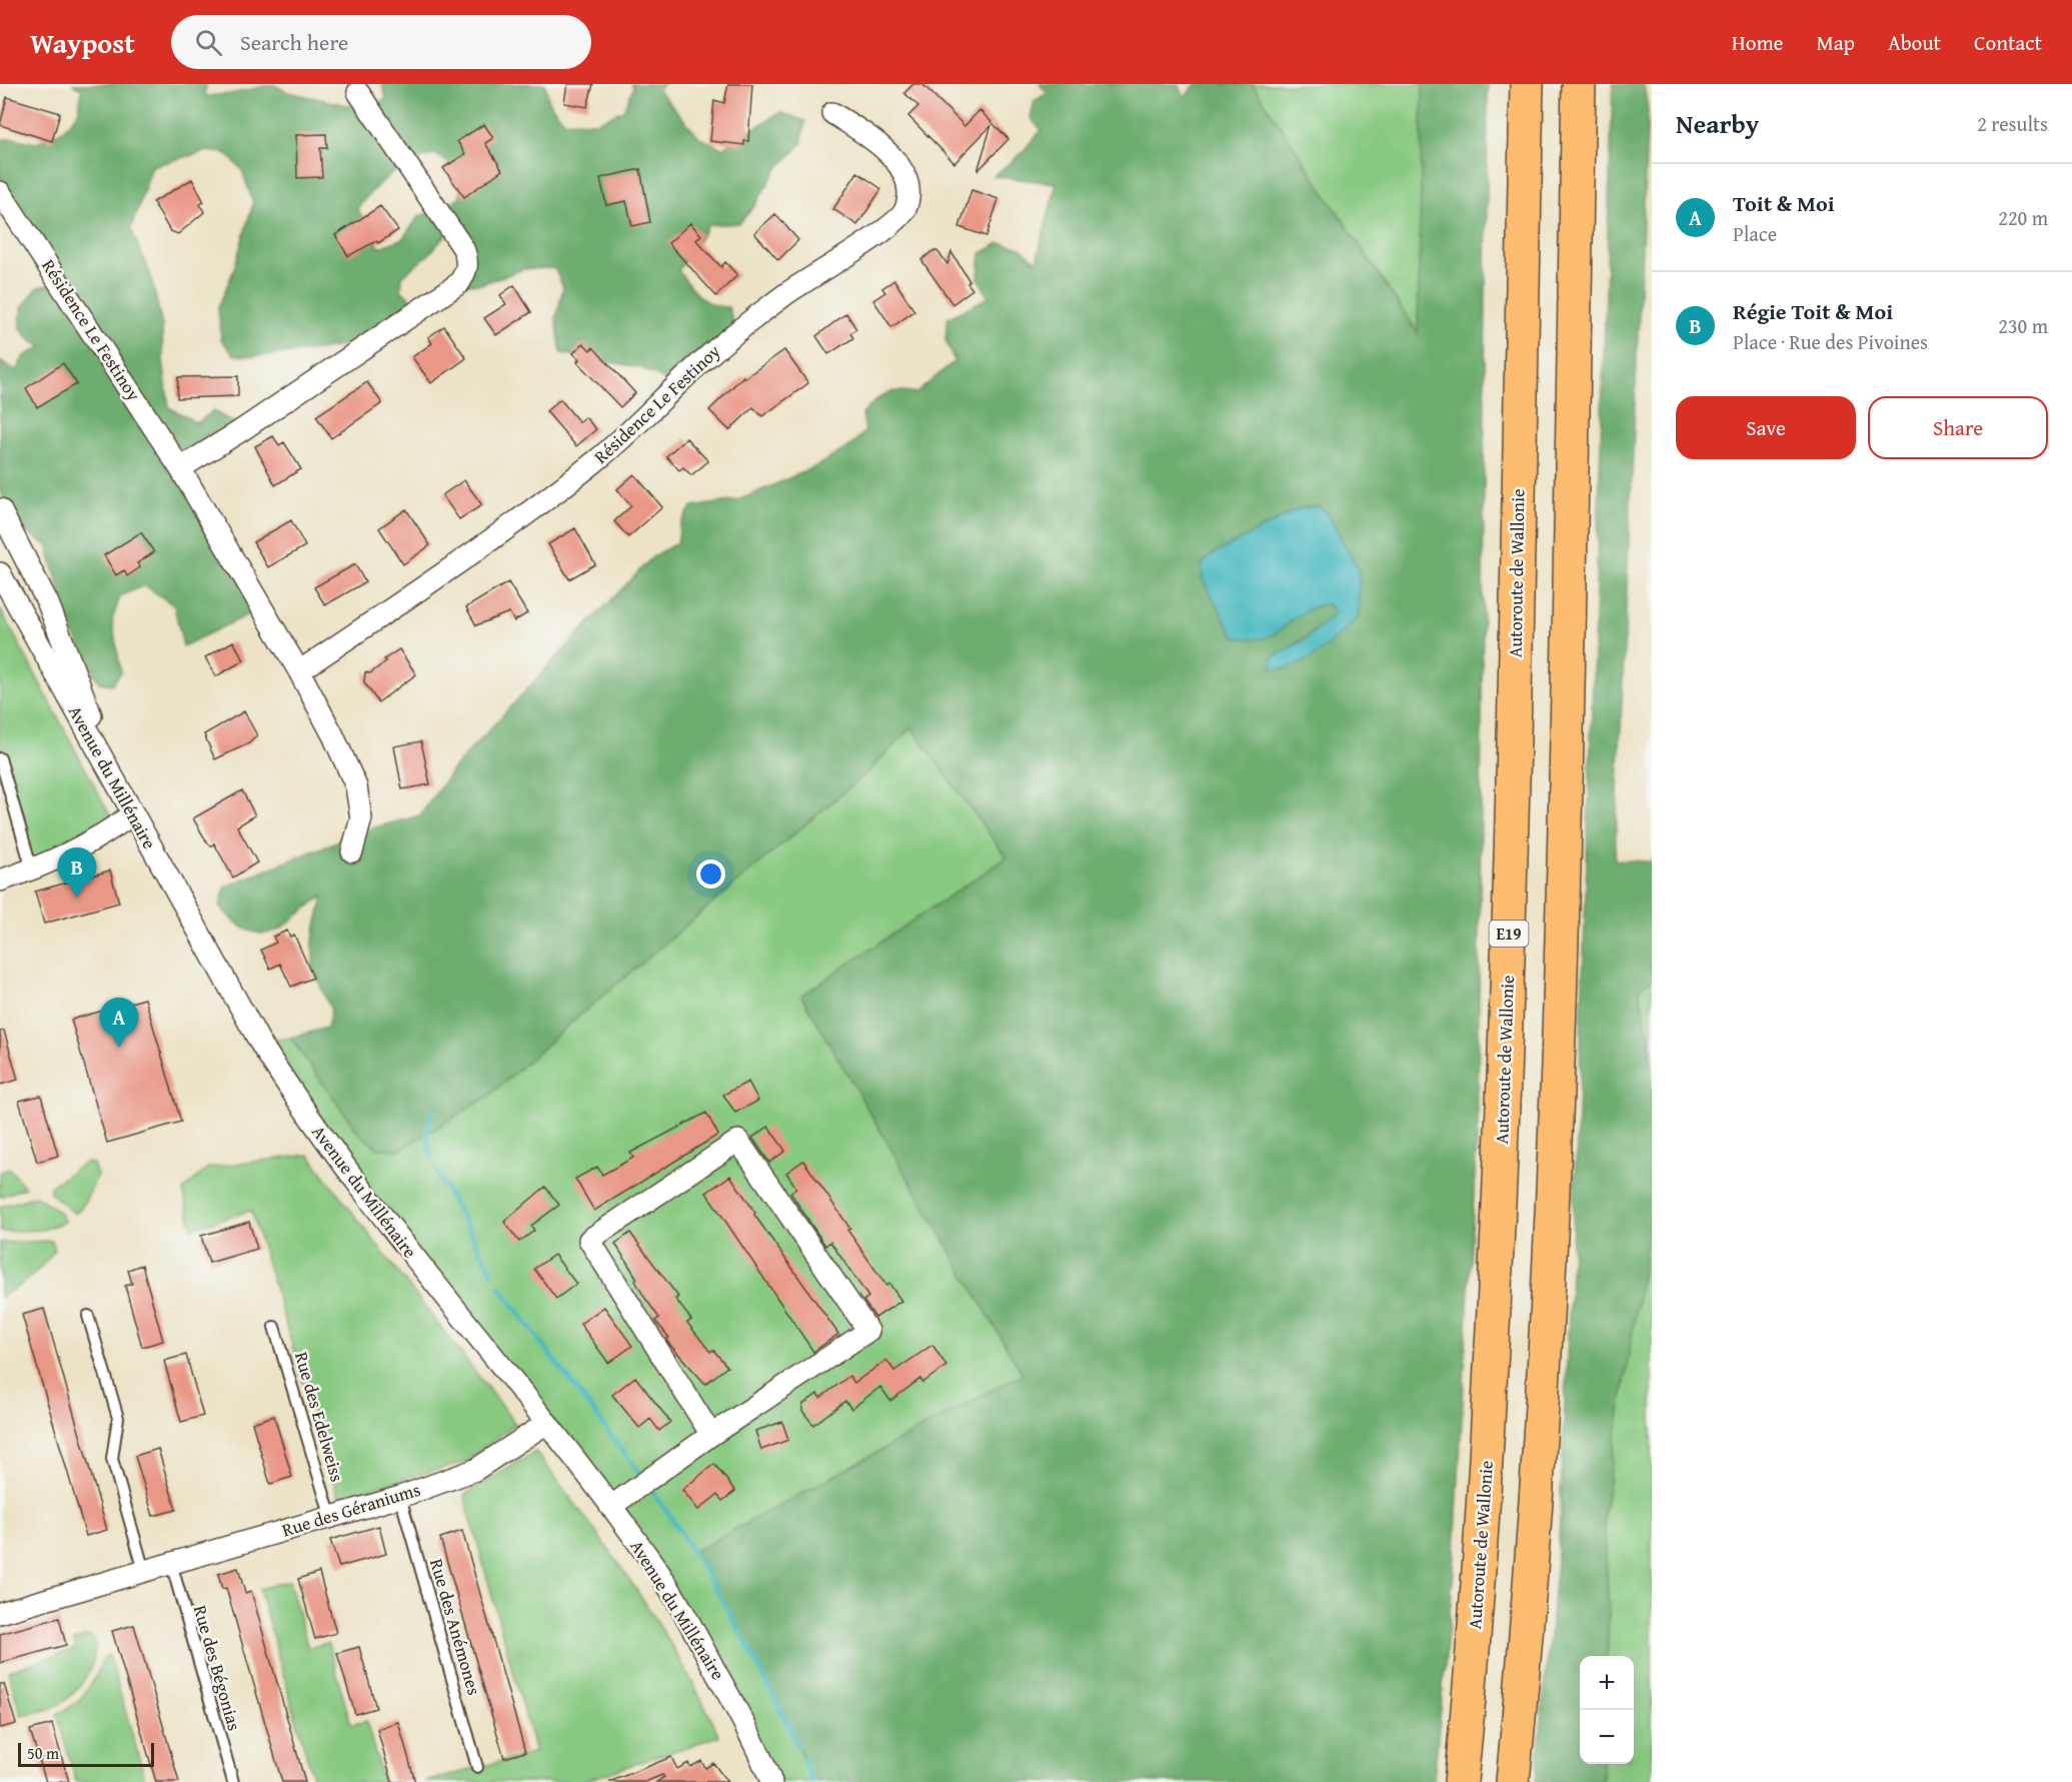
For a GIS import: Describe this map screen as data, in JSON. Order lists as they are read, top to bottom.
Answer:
{
  "streets": {
    "highway": ["Autoroute de Wallonie", "E19"],
    "street": ["Résidence Le Festinoy", "Avenue du Millénaire", "Rue des Géraniums"],
    "lane": ["Rue des Edelweiss", "Rue des Anémones", "Rue des Bégonias"]
  },
  "crossings": [
    ["Avenue du Millénaire", "Rue des Géraniums"],
    ["Rue des Edelweiss", "Rue des Géraniums"],
    ["Rue des Géraniums", "Rue des Anémones"],
    ["Rue des Géraniums", "Rue des Bégonias"]
  ],
  "scale_bar": "50 m",
  "page": {
    "header": "Waypost",
    "search": "Search here",
    "nav": [
      "Home",
      "Map",
      "About",
      "Contact"
    ],
    "heading": ["Nearby", "2 results"],
    "list": [
      {
        "mark": "A",
        "name": "Toit & Moi",
        "note": "Place",
        "value": "220 m"
      },
      {
        "mark": "B",
        "name": "Régie Toit & Moi",
        "note": "Place · Rue des Pivoines",
        "value": "230 m"
      }
    ],
    "buttons": ["Save", "Share"],
    "pins": ["B", "A"],
    "map_buttons": ["+", "−"],
    "scale": "50 m"
  }
}
